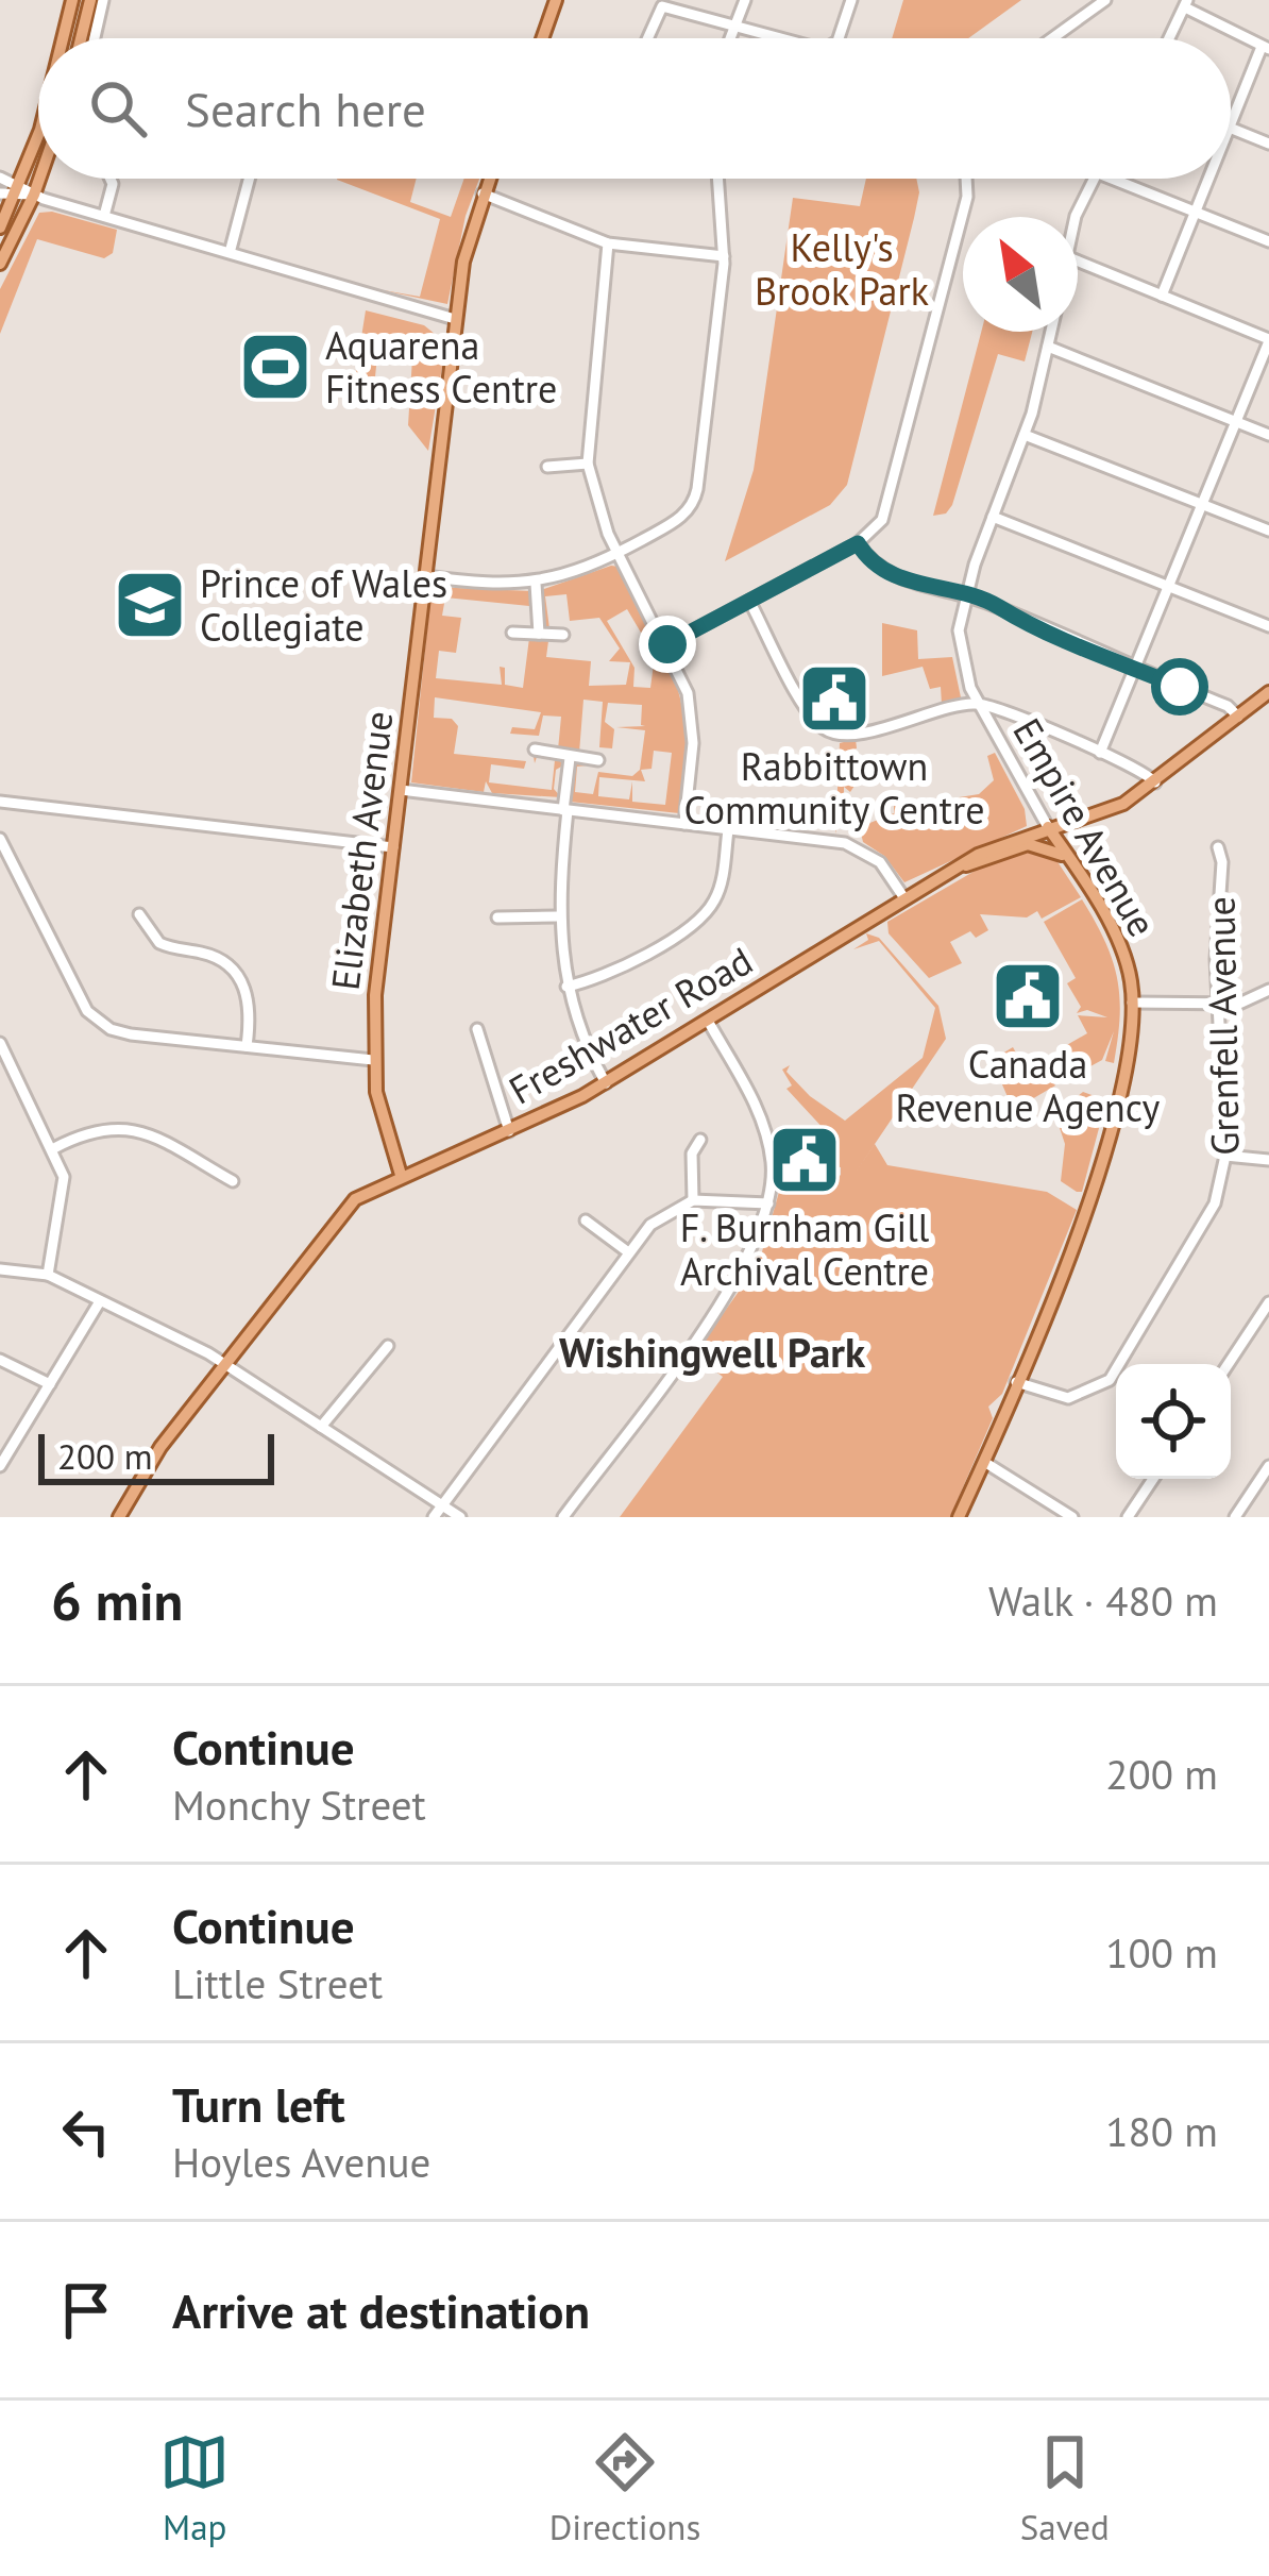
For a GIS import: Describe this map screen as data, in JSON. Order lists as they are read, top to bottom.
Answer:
{
  "streets": {
    "main road": ["Empire Avenue", "Elizabeth Avenue", "Freshwater Road"],
    "street": ["Grenfell Avenue"]
  },
  "crossings": [
    ["Empire Avenue", "Freshwater Road"],
    ["Empire Avenue", "Grenfell Avenue"],
    ["Elizabeth Avenue", "Freshwater Road"]
  ],
  "districts": ["Wishingwell Park"],
  "parks": ["Kelly's Brook Park"],
  "places": {
    "sports": ["Aquarena Fitness Centre"],
    "school or university": ["Prince of Wales Collegiate"],
    "public building": ["Rabbittown Community Centre", "Canada Revenue Agency", "F. Burnham Gill Archival Centre"]
  },
  "scale_bar": "200 m",
  "north": "top left",
  "page": {
    "search": "Search here",
    "scale": "200 m",
    "heading": ["6 min", "Walk · 480 m"],
    "list": [
      ["Continue", "Monchy Street", "200 m"],
      ["Continue", "Little Street", "100 m"],
      ["Turn left", "Hoyles Avenue", "180 m"],
      "Arrive at destination"
    ],
    "nav": ["Map", "Directions", "Saved"]
  }
}
